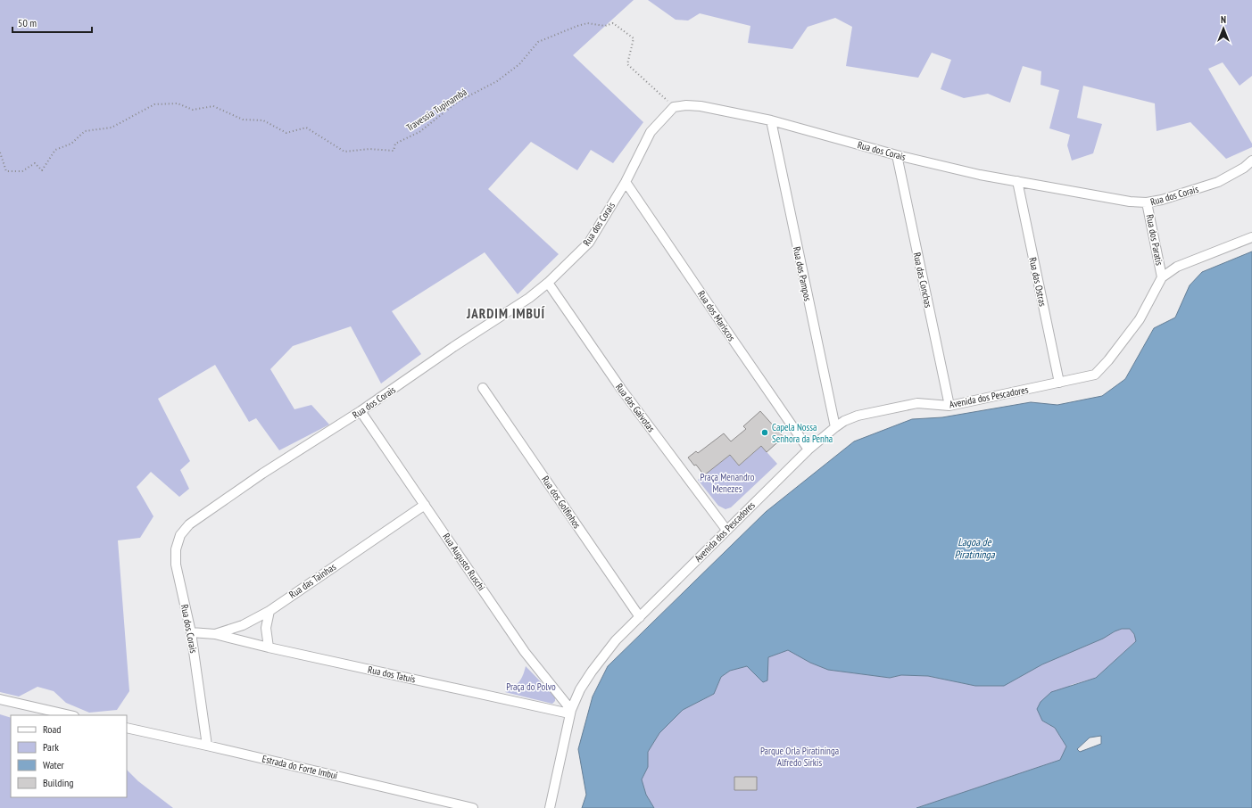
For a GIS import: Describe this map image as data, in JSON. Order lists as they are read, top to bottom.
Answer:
{
  "streets": {
    "street": [
      "Rua dos Corais",
      "Rua dos Paratis",
      "Rua dos Pampos",
      "Rua das Conchas",
      "Rua das Ostras",
      "Rua dos Mariscos",
      "Avenida dos Pescadores",
      "Rua das Gaivotas",
      "Rua dos Golfinhos",
      "Rua Augusto Ruschi",
      "Rua das Tainhas",
      "Rua dos Tatuís",
      "Estrada do Forte Imbuí"
    ],
    "path": ["Travessia Tupinambá"]
  },
  "crossings": [
    ["Travessia Tupinambá", "Rua dos Corais"],
    ["Rua dos Corais", "Rua dos Paratis"],
    ["Rua dos Corais", "Rua dos Pampos"],
    ["Rua dos Corais", "Rua das Conchas"],
    ["Rua dos Corais", "Rua das Ostras"],
    ["Rua dos Corais", "Rua dos Mariscos"],
    ["Rua dos Corais", "Rua das Gaivotas"],
    ["Rua dos Corais", "Rua Augusto Ruschi"],
    ["Rua dos Corais", "Rua das Tainhas"],
    ["Rua dos Corais", "Estrada do Forte Imbuí"],
    ["Rua dos Paratis", "Avenida dos Pescadores"],
    ["Rua dos Pampos", "Avenida dos Pescadores"],
    ["Rua das Conchas", "Avenida dos Pescadores"],
    ["Rua das Ostras", "Avenida dos Pescadores"],
    ["Rua dos Mariscos", "Avenida dos Pescadores"],
    ["Avenida dos Pescadores", "Rua das Gaivotas"],
    ["Avenida dos Pescadores", "Rua dos Golfinhos"],
    ["Avenida dos Pescadores", "Rua Augusto Ruschi"],
    ["Avenida dos Pescadores", "Rua dos Tatuís"],
    ["Rua Augusto Ruschi", "Rua das Tainhas"],
    ["Rua Augusto Ruschi", "Rua dos Tatuís"],
    ["Rua das Tainhas", "Rua dos Tatuís"]
  ],
  "districts": ["JARDIM IMBUÍ"],
  "water": ["Lagoa de Piratininga"],
  "parks": ["Praça Menandro Menezes", "Praça do Polvo", "Parque Orla Piratininga Alfredo Sirkis"],
  "places": ["Capela Nossa Senhora da Penha"],
  "legend": [
    "Road",
    "Park",
    "Water",
    "Building"
  ],
  "scale_bar": "50 m",
  "north": "top"
}
